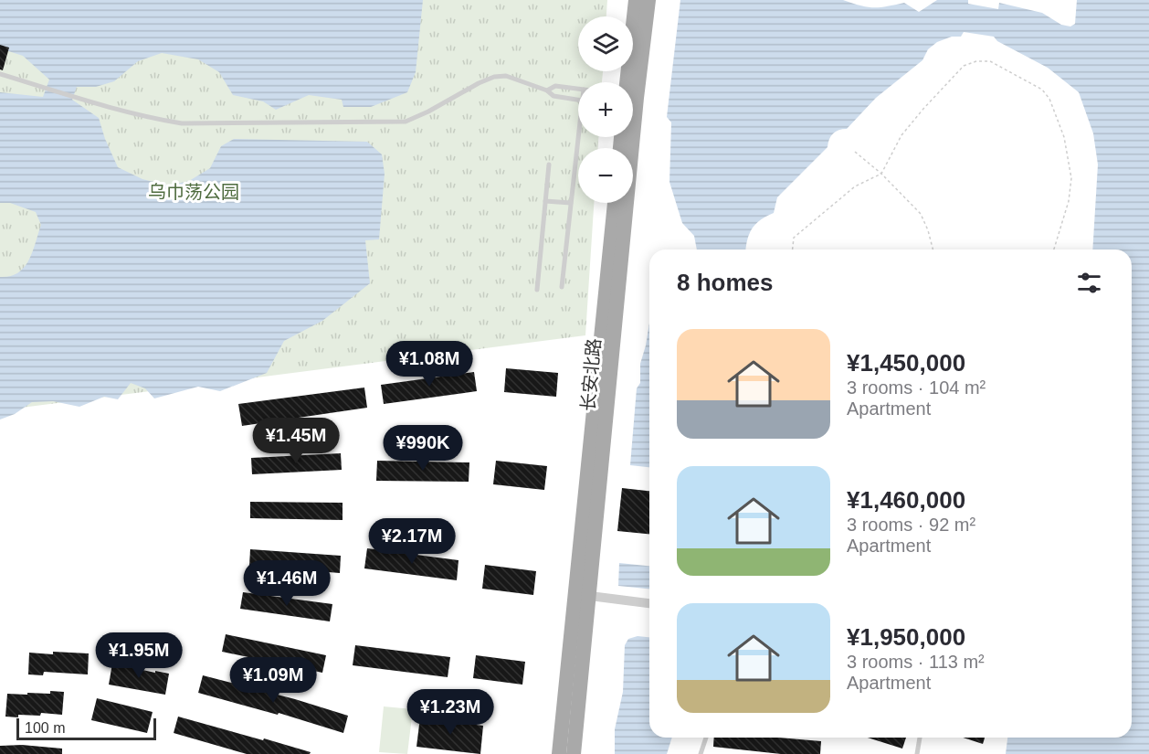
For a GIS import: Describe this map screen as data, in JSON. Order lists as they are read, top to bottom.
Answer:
{
  "streets": {
    "main road": ["长安北路"]
  },
  "parks": ["乌巾荡公园"],
  "scale_bar": "100 m",
  "page": {
    "map_buttons": ["+", "−"],
    "heading": "8 homes",
    "list": [
      {
        "name": "¥1,450,000",
        "note": "3 rooms · 104 m² · Apartment"
      },
      {
        "name": "¥1,460,000",
        "note": "3 rooms · 92 m² · Apartment"
      },
      {
        "name": "¥1,950,000",
        "note": "3 rooms · 113 m² · Apartment"
      }
    ],
    "price": [
      "¥1.08M",
      "¥1.45M",
      "¥990K",
      "¥2.17M",
      "¥1.46M",
      "¥1.95M",
      "¥1.09M",
      "¥1.23M"
    ],
    "scale": "100 m"
  }
}
